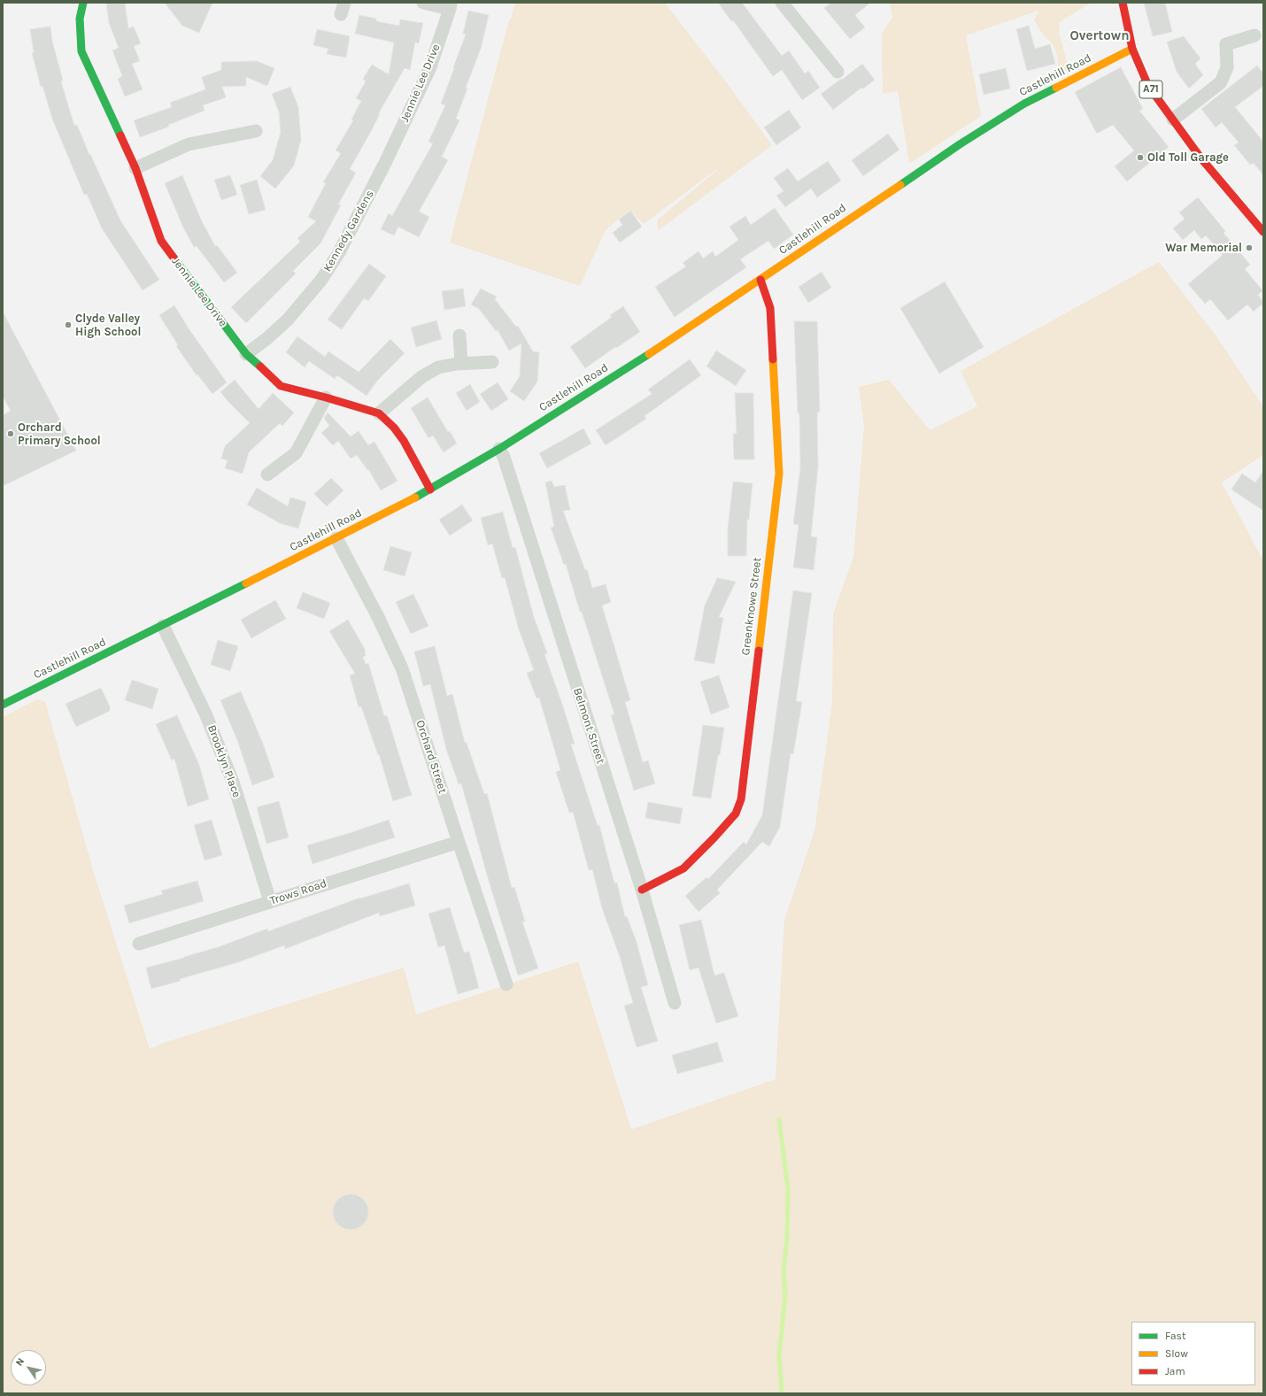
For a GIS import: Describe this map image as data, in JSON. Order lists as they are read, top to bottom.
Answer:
{
  "streets": {
    "main road": [
      "Castlehill Road",
      "Jennie Lee Drive",
      "A71",
      "Greenknowe Street"
    ],
    "street": [
      "Kennedy Gardens",
      "Belmont Street",
      "Orchard Street",
      "Brooklyn Place",
      "Trows Road"
    ]
  },
  "crossings": [
    ["Castlehill Road", "Jennie Lee Drive"],
    ["Castlehill Road", "A71"],
    ["Castlehill Road", "Greenknowe Street"],
    ["Castlehill Road", "Belmont Street"],
    ["Castlehill Road", "Orchard Street"],
    ["Castlehill Road", "Brooklyn Place"],
    ["Jennie Lee Drive", "Kennedy Gardens"],
    ["Greenknowe Street", "Belmont Street"],
    ["Orchard Street", "Trows Road"],
    ["Brooklyn Place", "Trows Road"]
  ],
  "districts": ["Overtown"],
  "places": [
    "Old Toll Garage",
    "War Memorial",
    "Clyde Valley High School",
    "Orchard Primary School"
  ],
  "legend": ["Fast", "Slow", "Jam"],
  "north": "top left"
}
